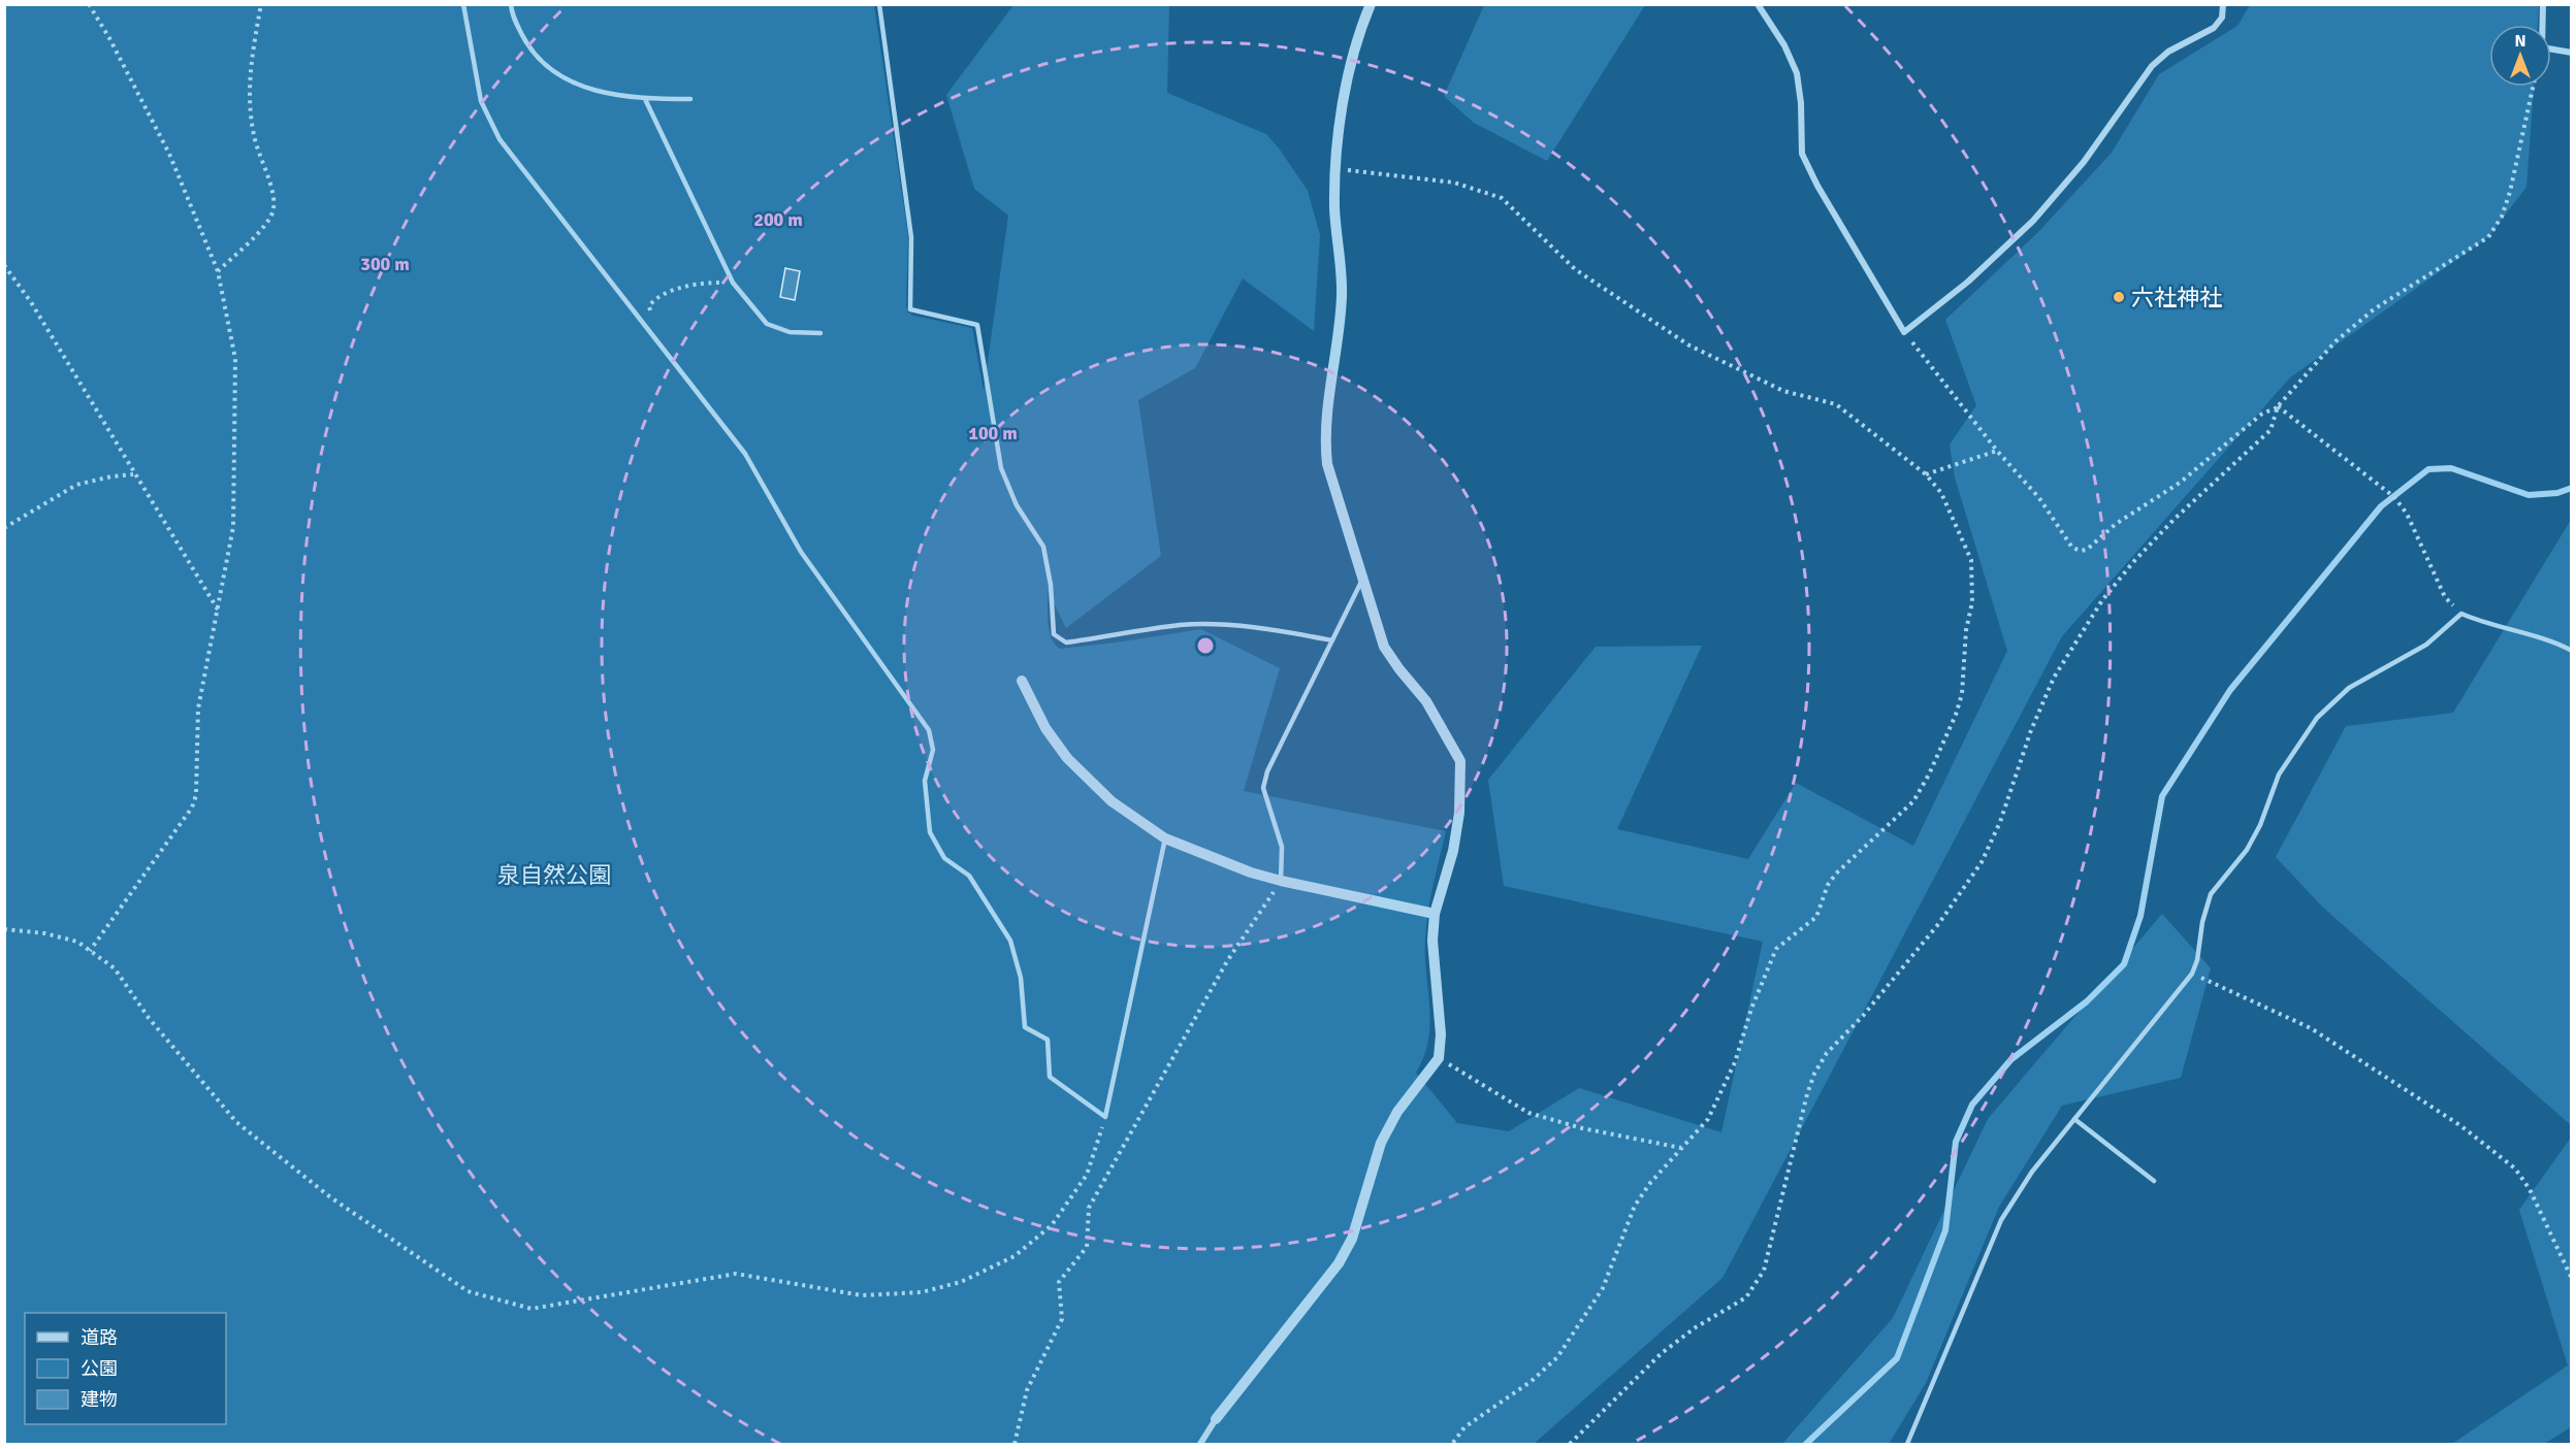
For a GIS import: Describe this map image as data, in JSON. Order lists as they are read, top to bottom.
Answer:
{
  "parks": ["泉自然公園"],
  "places": ["六社神社"],
  "legend": ["道路", "公園", "建物"],
  "north": "top",
  "rings": ["200 m", "300 m", "100 m"]
}
